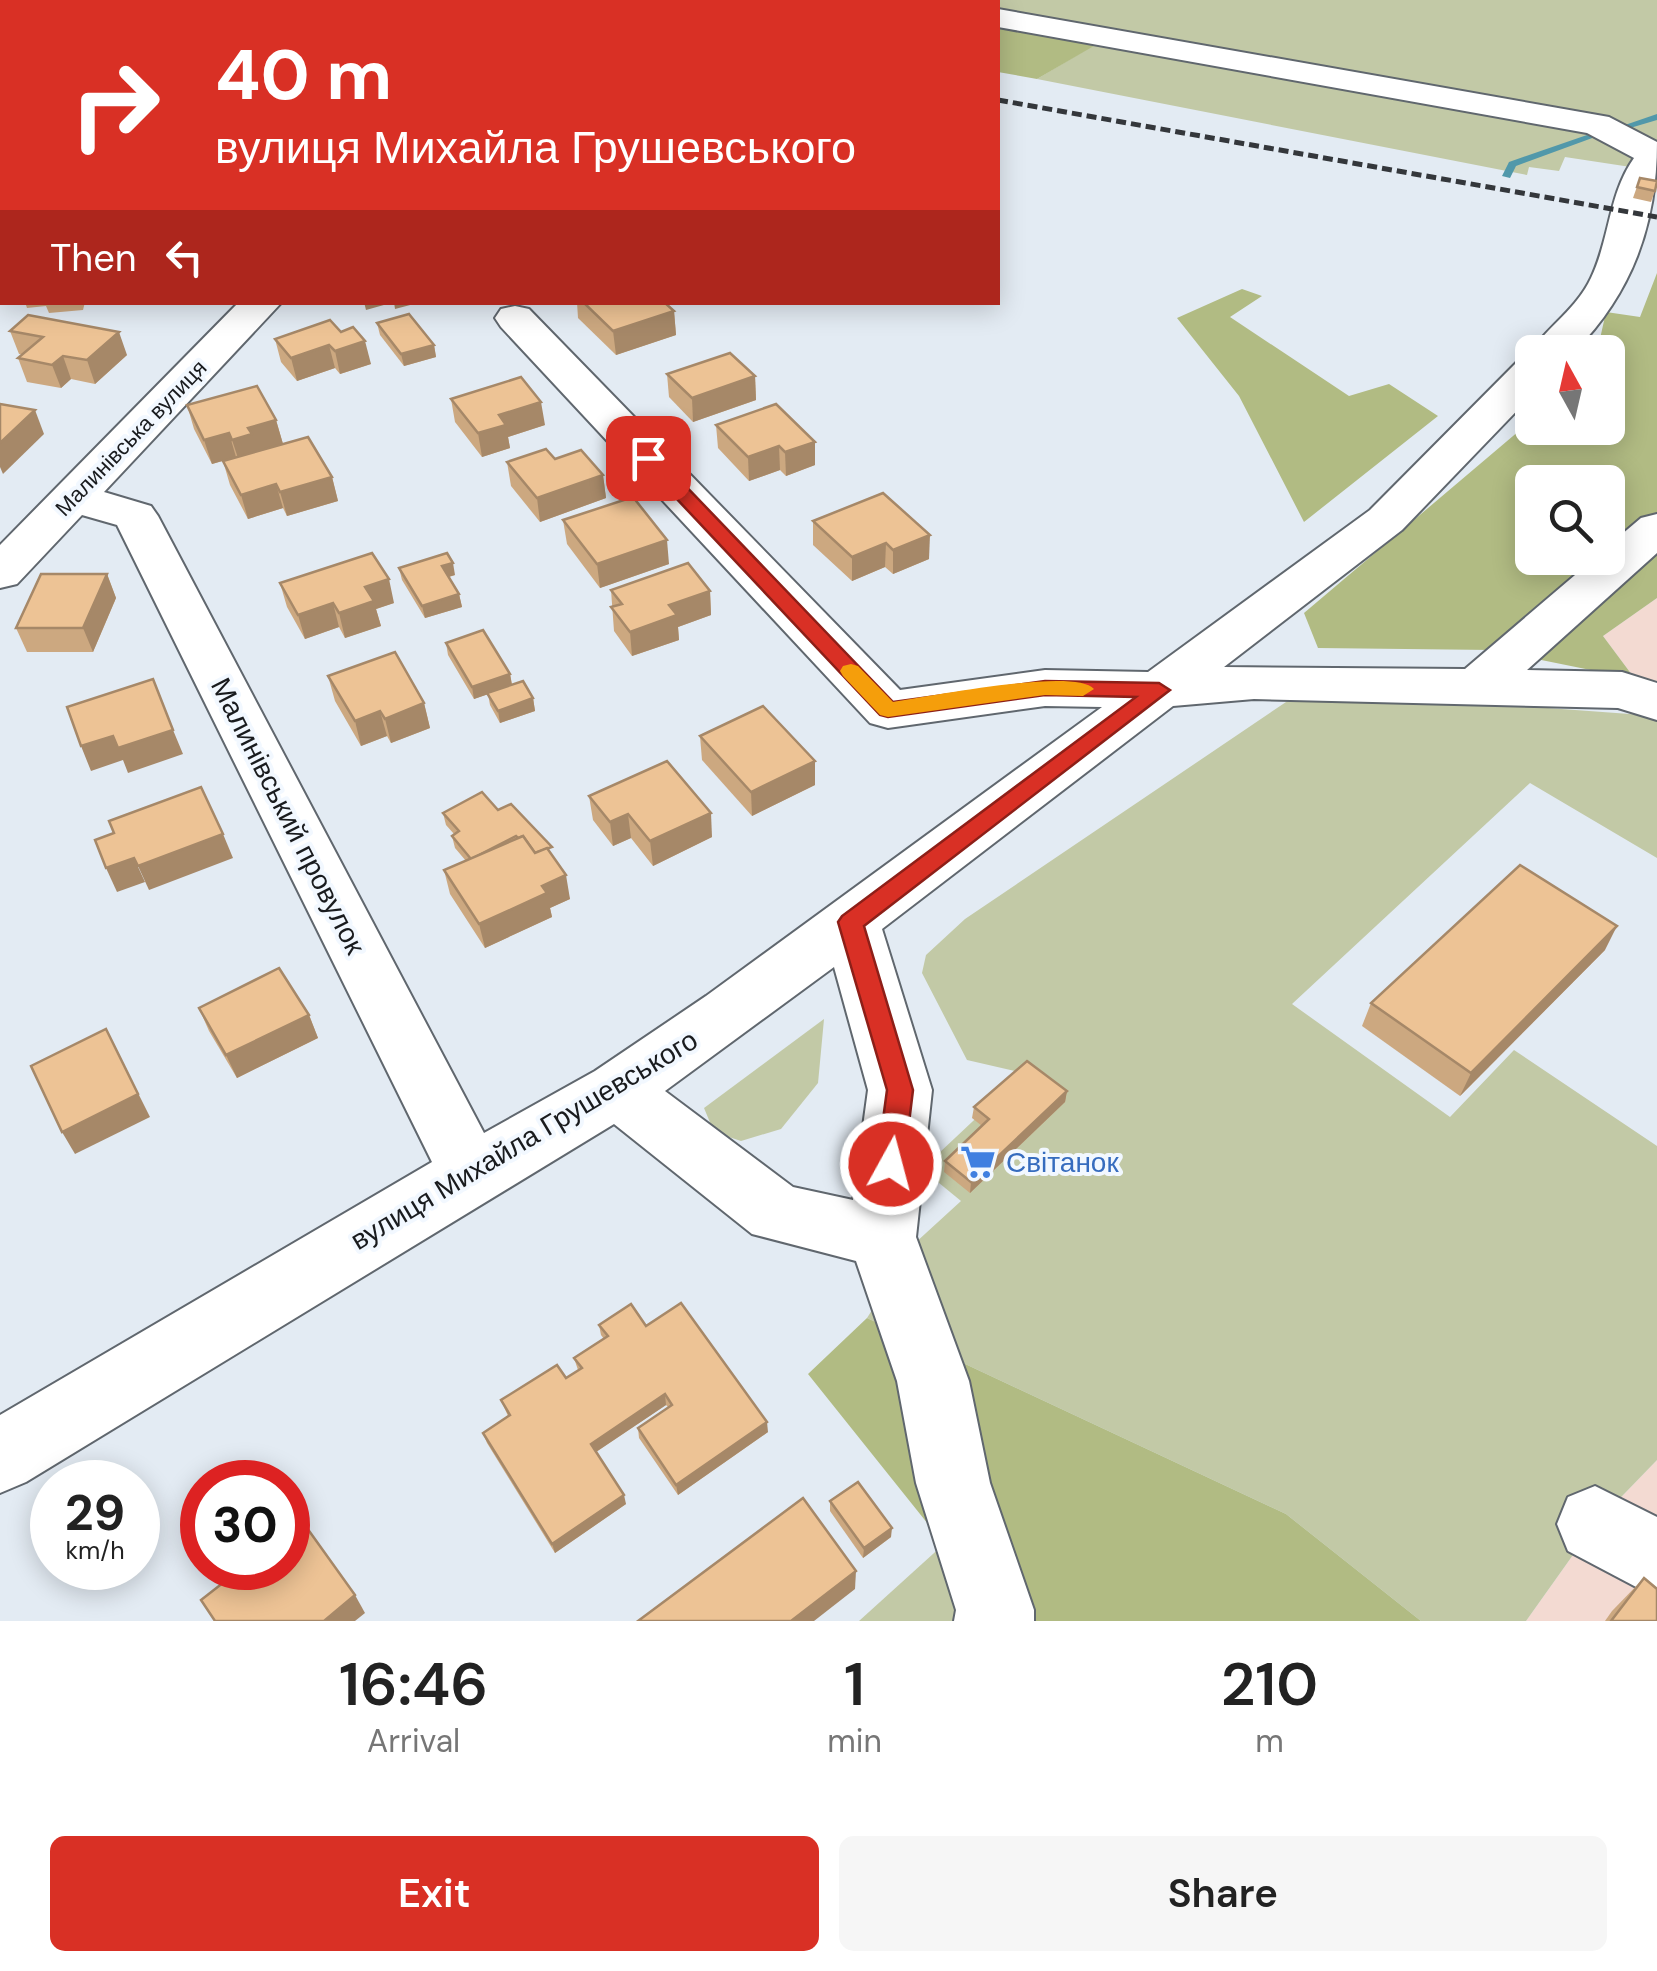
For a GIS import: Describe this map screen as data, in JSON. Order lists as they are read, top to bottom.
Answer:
{
  "streets": {
    "street": ["Малинівська вулиця", "Малинівський провулок", "вулиця Михайла Грушевського"]
  },
  "crossings": [
    ["Малинівська вулиця", "Малинівський провулок"],
    ["Малинівський провулок", "вулиця Михайла Грушевського"]
  ],
  "places": {
    "supermarket": ["Світанок"]
  },
  "north": "top",
  "page": {
    "turn": ["40 m", "вулиця Михайла Грушевського"],
    "then": "Then",
    "speed": "29 km/h",
    "limit": "30",
    "eta": [
      "16:46",
      "Arrival",
      "1",
      "min",
      "210",
      "m"
    ],
    "buttons": ["Exit", "Share"]
  }
}
